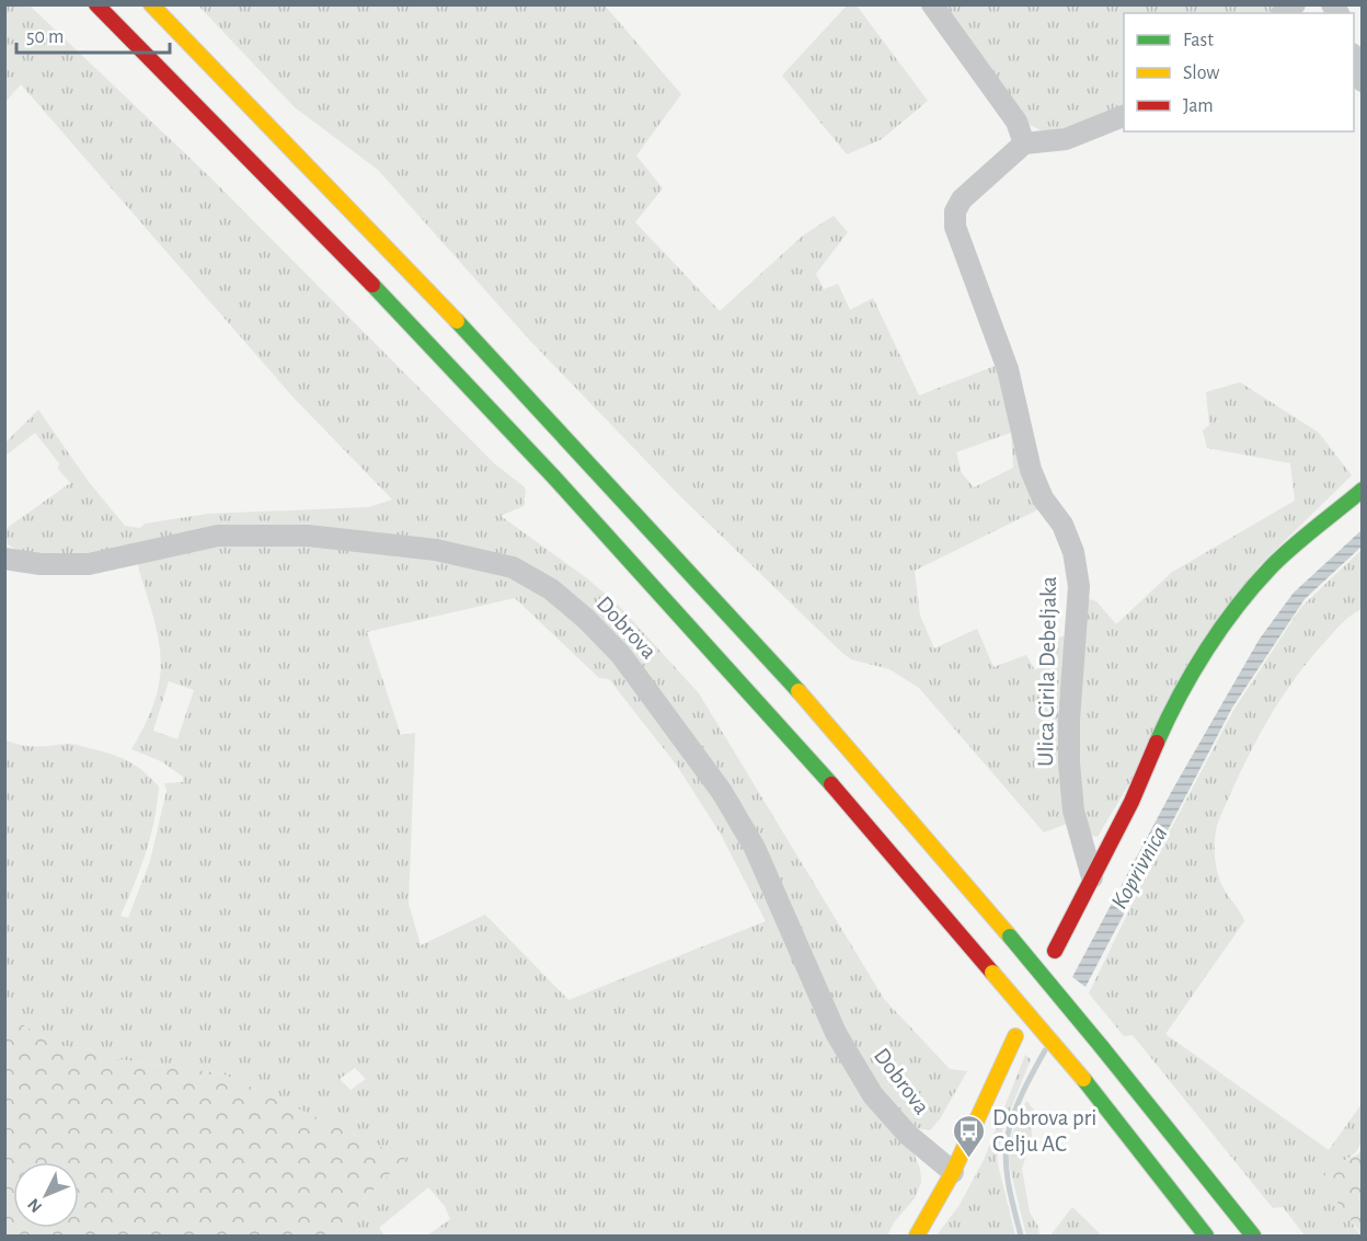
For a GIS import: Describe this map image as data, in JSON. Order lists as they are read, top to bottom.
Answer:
{
  "streets": {
    "street": ["Dobrova", "Ulica Cirila Debeljaka"]
  },
  "water": ["Koprivnica"],
  "places": {
    "bus stop": ["Dobrova pri Celju AC"]
  },
  "legend": ["Fast", "Slow", "Jam"],
  "scale_bar": "50 m",
  "north": "bottom left"
}
